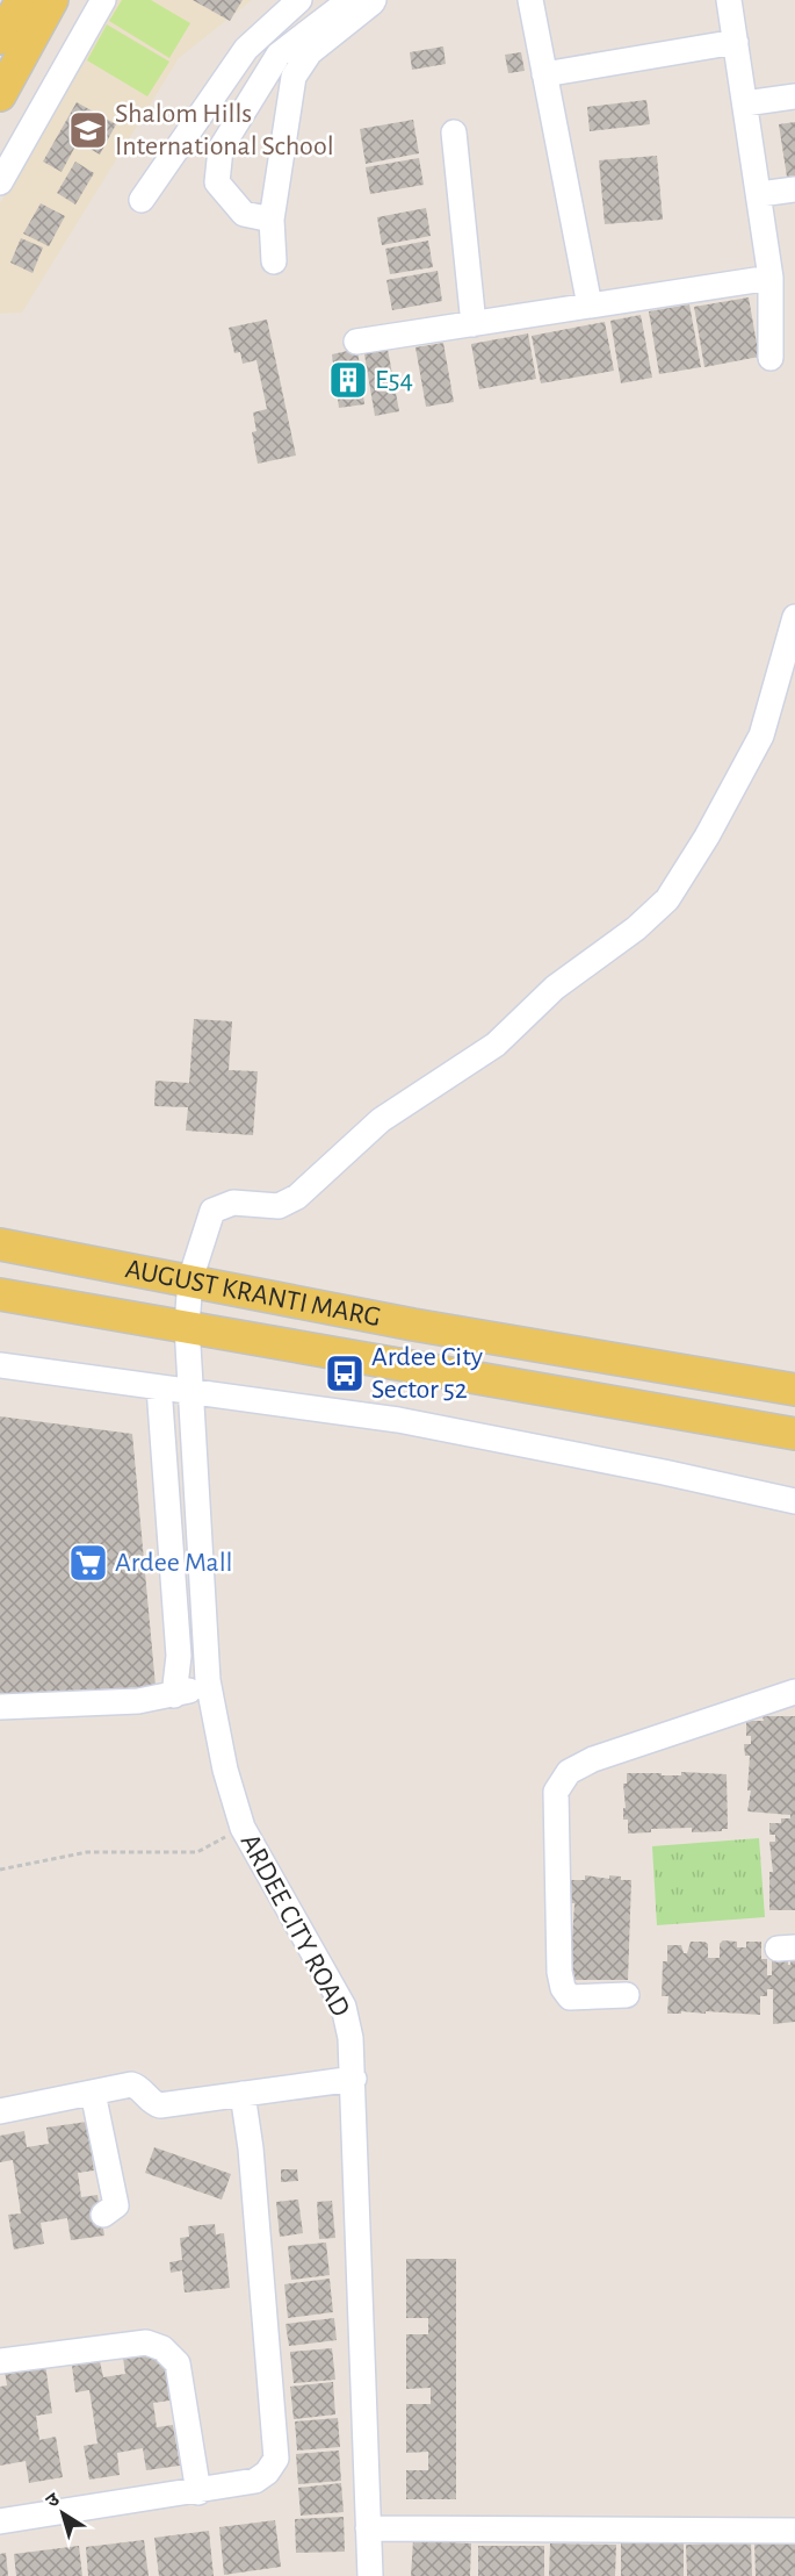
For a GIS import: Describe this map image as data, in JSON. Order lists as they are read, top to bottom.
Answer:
{
  "streets": {
    "main road": ["AUGUST KRANTI MARG"],
    "street": ["ARDEE CITY ROAD"]
  },
  "crossings": [
    ["AUGUST KRANTI MARG", "ARDEE CITY ROAD"]
  ],
  "places": {
    "school or university": ["Shalom Hills International School"],
    "building": ["E54"],
    "bus stop": ["Ardee City Sector 52"],
    "supermarket": ["Ardee Mall"]
  },
  "north": "top left"
}
